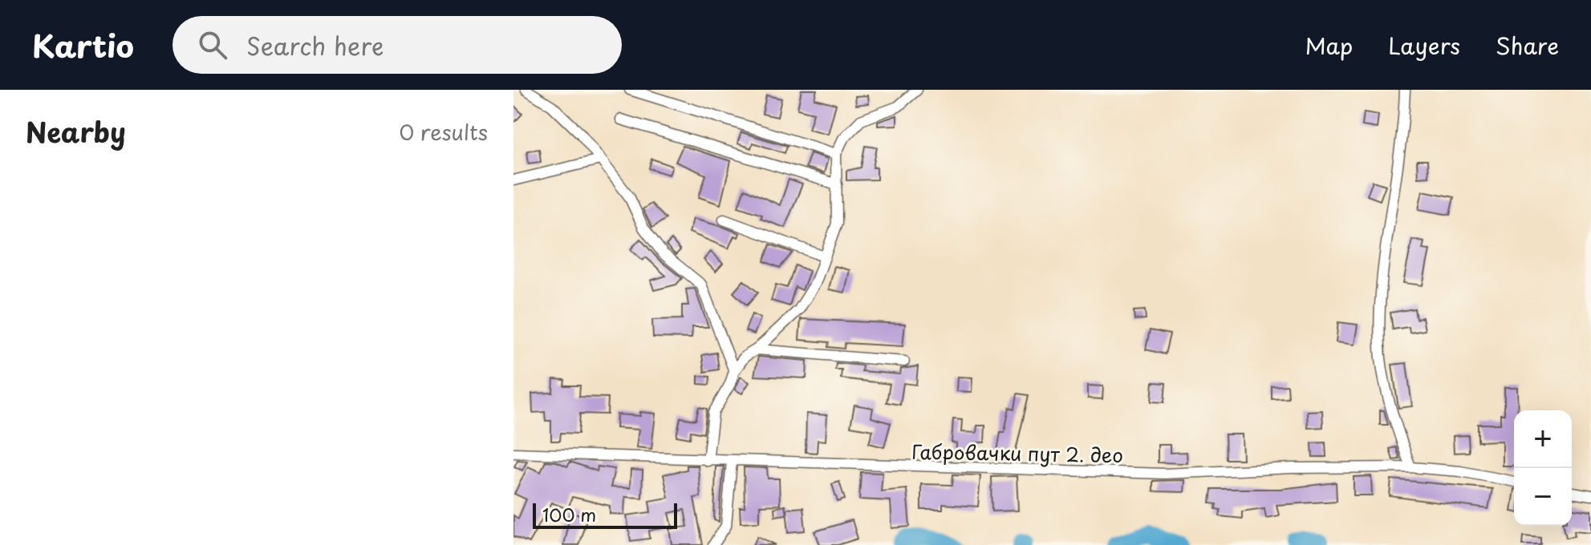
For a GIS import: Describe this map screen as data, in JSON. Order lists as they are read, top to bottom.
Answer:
{
  "streets": {
    "street": ["Габровачки пут 2. део"]
  },
  "scale_bar": "100 m",
  "page": {
    "header": "Kartio",
    "search": "Search here",
    "nav": ["Map", "Layers", "Share"],
    "heading": ["Nearby", "0 results"],
    "map_buttons": ["+", "−"],
    "scale": "100 m"
  }
}
